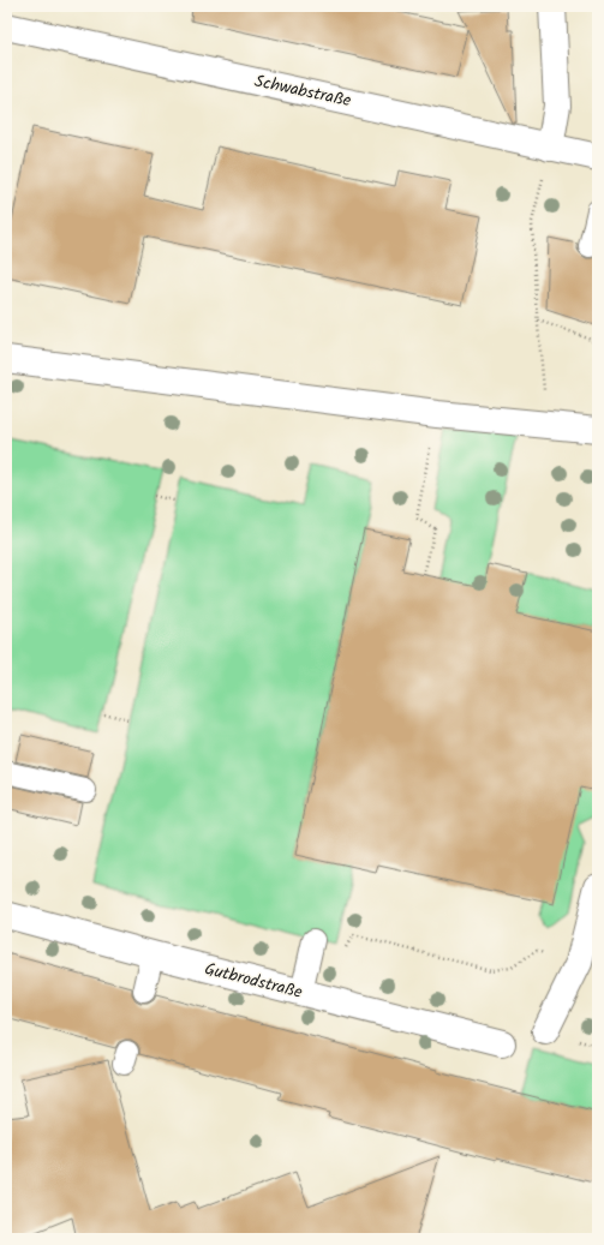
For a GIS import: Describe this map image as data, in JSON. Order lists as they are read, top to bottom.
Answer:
{
  "streets": {
    "street": ["Schwabstraße", "Gutbrodstraße"]
  }
}
